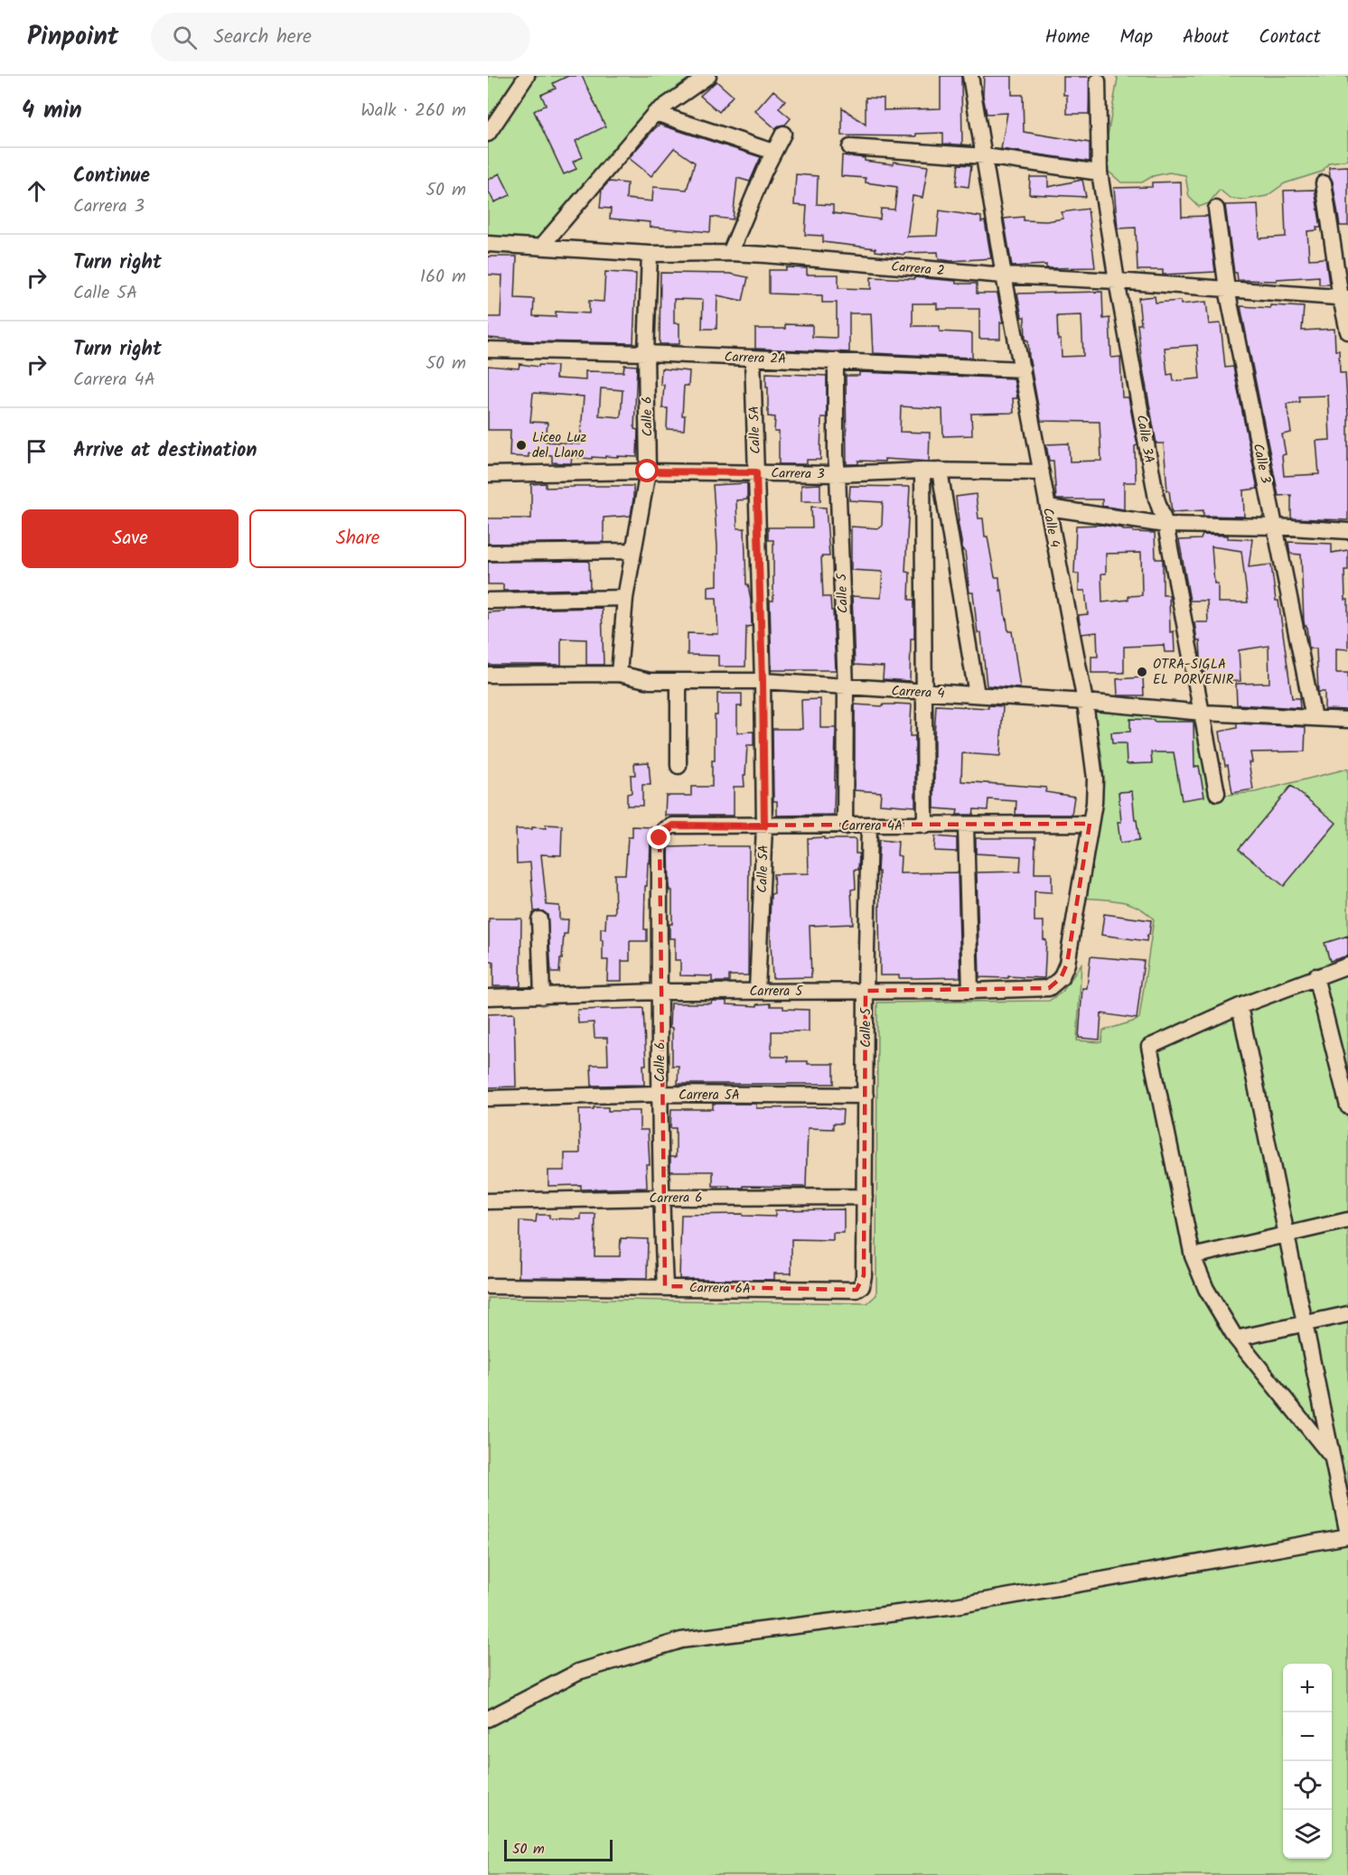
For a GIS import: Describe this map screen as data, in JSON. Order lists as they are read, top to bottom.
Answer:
{
  "streets": {
    "street": [
      "Carrera 2",
      "Carrera 2A",
      "Calle 6",
      "Calle 5A",
      "Calle 3A",
      "Calle 3",
      "Carrera 3",
      "Calle 4",
      "Calle 5",
      "Carrera 4",
      "Carrera 4A",
      "Carrera 5",
      "Carrera 5A",
      "Carrera 6",
      "Carrera 6A"
    ]
  },
  "crossings": [
    ["Carrera 2", "Calle 6"],
    ["Carrera 2", "Calle 3A"],
    ["Carrera 2", "Calle 3"],
    ["Carrera 2", "Calle 4"],
    ["Carrera 2A", "Calle 6"],
    ["Carrera 2A", "Calle 5A"],
    ["Carrera 2A", "Calle 4"],
    ["Carrera 2A", "Calle 5"],
    ["Calle 6", "Carrera 3"],
    ["Calle 6", "Carrera 4"],
    ["Calle 6", "Carrera 4A"],
    ["Calle 6", "Carrera 5"],
    ["Calle 6", "Carrera 5A"],
    ["Calle 6", "Carrera 6"],
    ["Calle 6", "Carrera 6A"],
    ["Calle 5A", "Carrera 3"],
    ["Calle 5A", "Carrera 4"],
    ["Calle 5A", "Carrera 4A"],
    ["Calle 5A", "Carrera 5"],
    ["Calle 3A", "Carrera 4"],
    ["Calle 3", "Carrera 4"],
    ["Carrera 3", "Calle 4"],
    ["Carrera 3", "Calle 5"],
    ["Calle 4", "Carrera 4"],
    ["Calle 4", "Carrera 4A"],
    ["Calle 4", "Carrera 5"],
    ["Calle 5", "Carrera 4"],
    ["Calle 5", "Carrera 4A"],
    ["Calle 5", "Carrera 5"],
    ["Calle 5", "Carrera 5A"],
    ["Calle 5", "Carrera 6"],
    ["Calle 5", "Carrera 6A"],
    ["Carrera 6", "Carrera 6A"]
  ],
  "places": ["Liceo Luz del Llano", "OTRA-SIGLA EL PORVENIR"],
  "scale_bar": "50 m",
  "page": {
    "header": "Pinpoint",
    "search": "Search here",
    "nav": [
      "Home",
      "Map",
      "About",
      "Contact"
    ],
    "heading": ["4 min", "Walk · 260 m"],
    "list": [
      ["Continue", "Carrera 3", "50 m"],
      ["Turn right", "Calle 5A", "160 m"],
      ["Turn right", "Carrera 4A", "50 m"],
      "Arrive at destination"
    ],
    "buttons": ["Save", "Share"],
    "map_buttons": ["+", "−"],
    "scale": "50 m"
  }
}
